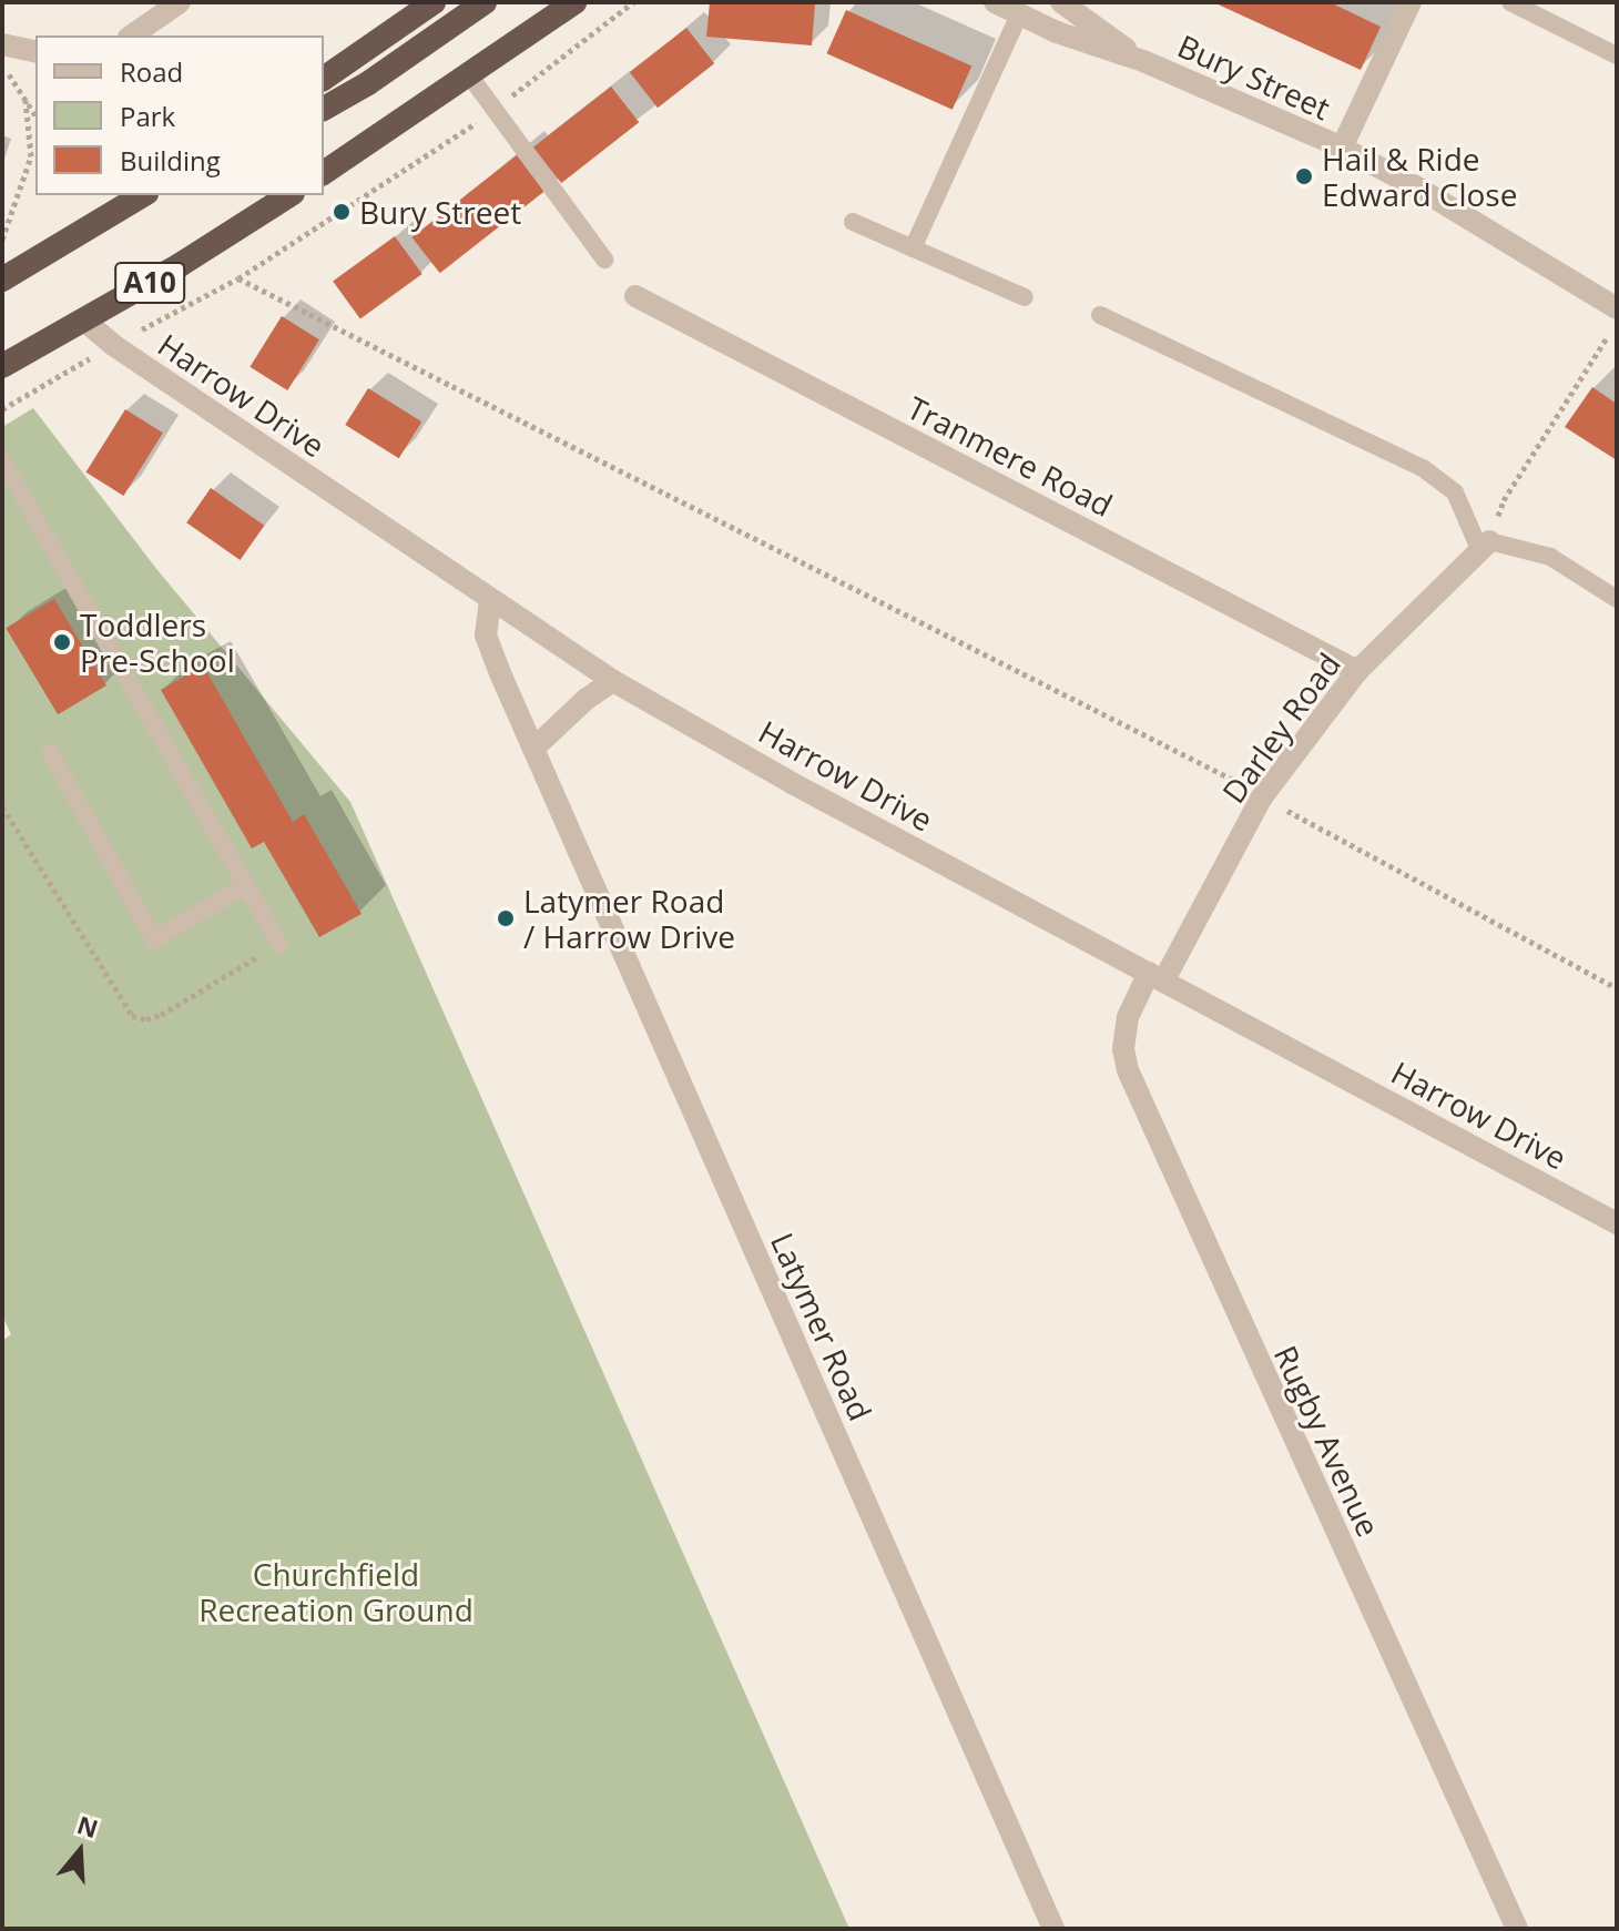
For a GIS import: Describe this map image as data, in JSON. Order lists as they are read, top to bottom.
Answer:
{
  "streets": {
    "highway": ["A10"],
    "street": [
      "Bury Street",
      "Harrow Drive",
      "Tranmere Road",
      "Darley Road",
      "Latymer Road",
      "Rugby Avenue"
    ]
  },
  "crossings": [
    ["A10", "Harrow Drive"],
    ["Harrow Drive", "Darley Road"],
    ["Harrow Drive", "Latymer Road"],
    ["Harrow Drive", "Rugby Avenue"],
    ["Tranmere Road", "Darley Road"],
    ["Darley Road", "Rugby Avenue"]
  ],
  "parks": ["Churchfield Recreation Ground"],
  "places": [
    "Hail & Ride Edward Close",
    "Bury Street",
    "Toddlers Pre-School",
    "Latymer Road / Harrow Drive"
  ],
  "legend": ["Road", "Park", "Building"],
  "north": "top"
}
